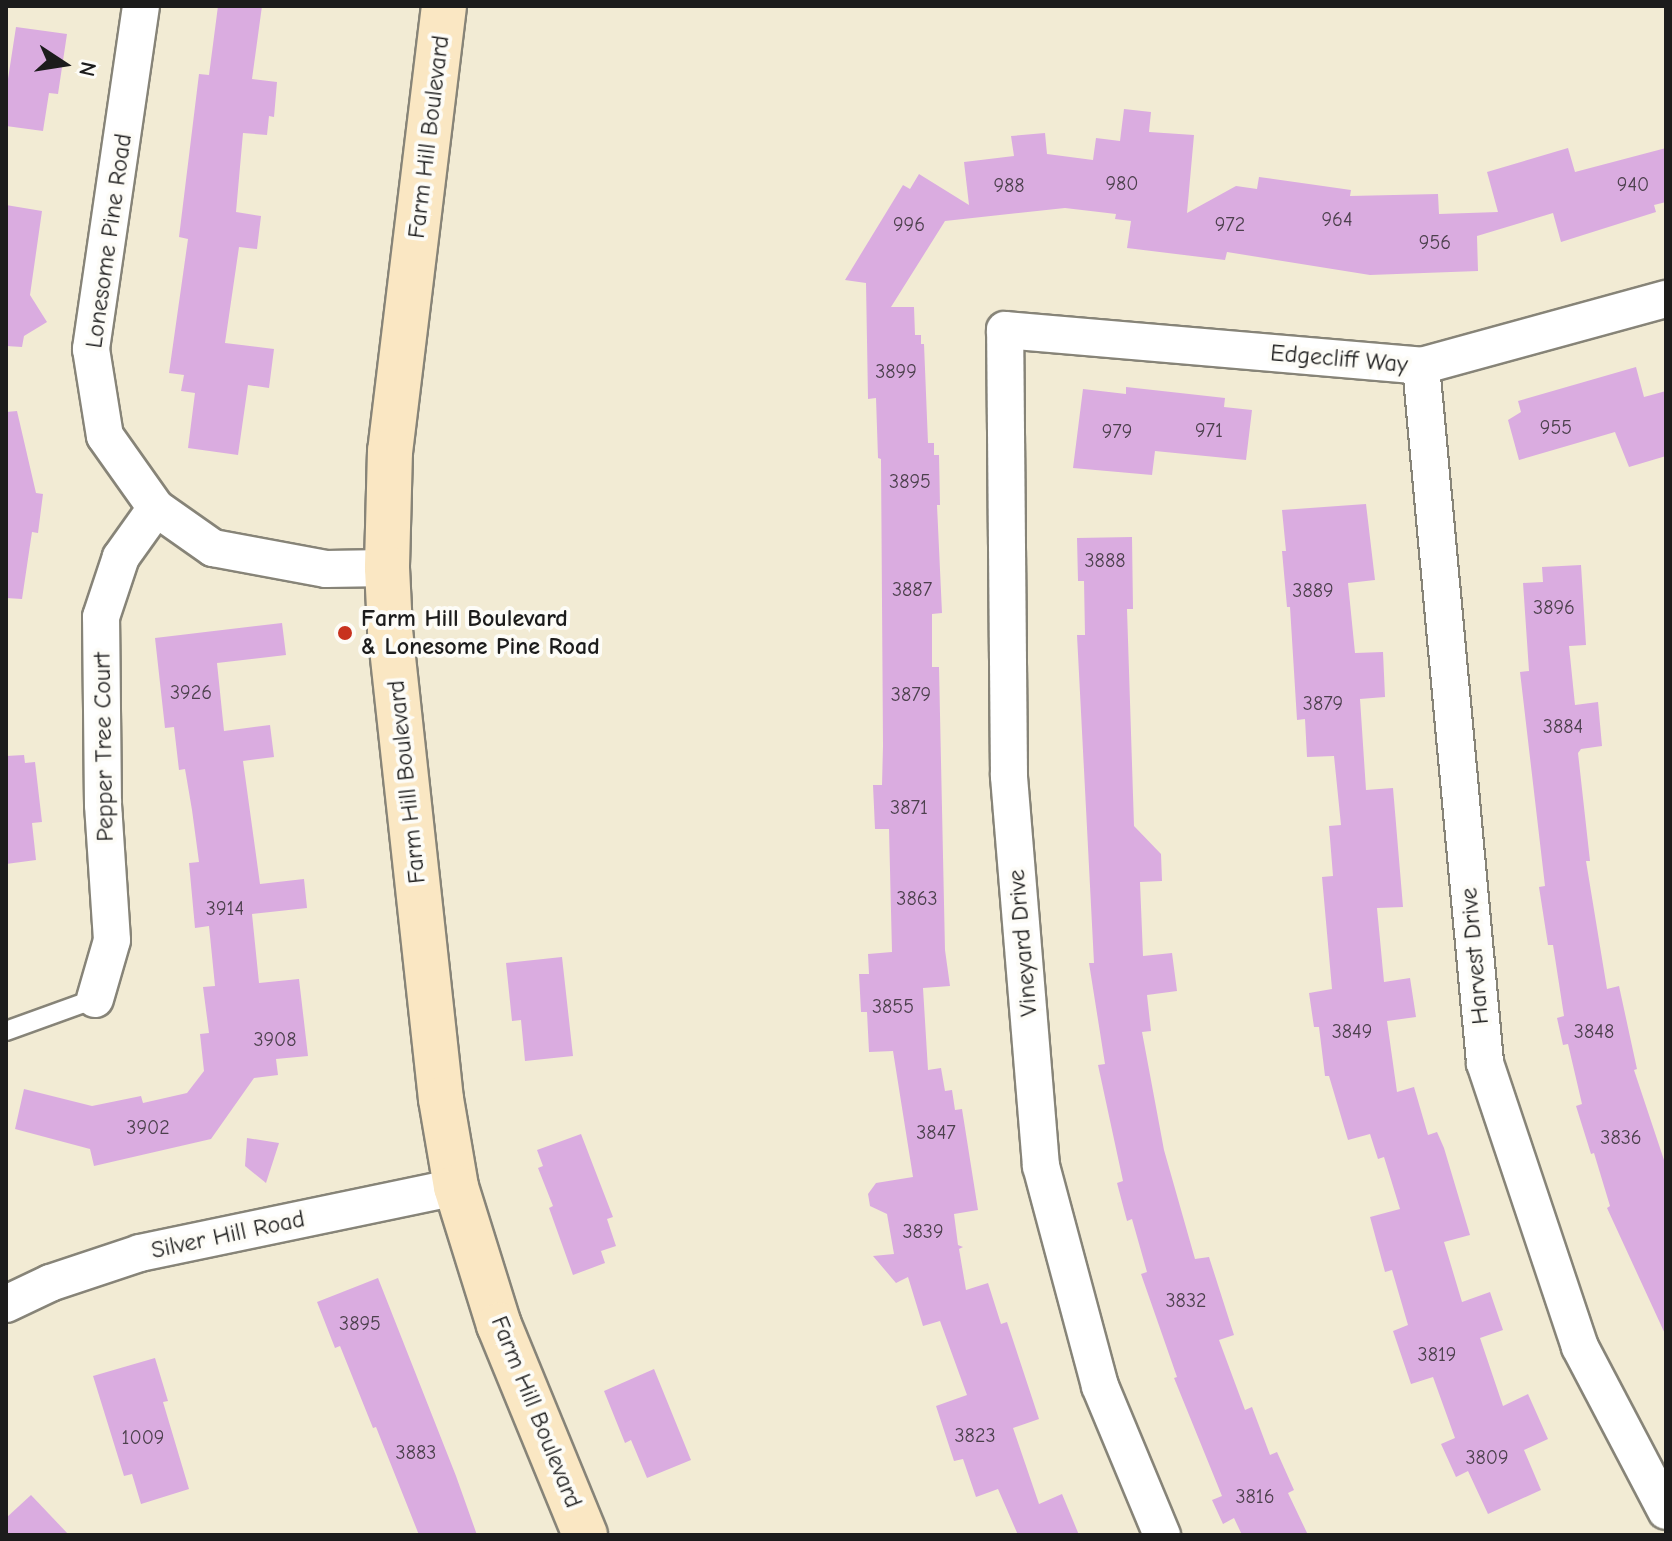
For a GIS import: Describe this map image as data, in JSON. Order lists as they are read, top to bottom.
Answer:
{
  "streets": {
    "main road": ["Farm Hill Boulevard"],
    "street": [
      "Lonesome Pine Road",
      "Edgecliff Way",
      "Pepper Tree Court",
      "Vineyard Drive",
      "Harvest Drive",
      "Silver Hill Road"
    ]
  },
  "crossings": [
    ["Farm Hill Boulevard", "Lonesome Pine Road"],
    ["Farm Hill Boulevard", "Silver Hill Road"],
    ["Lonesome Pine Road", "Pepper Tree Court"],
    ["Edgecliff Way", "Vineyard Drive"],
    ["Edgecliff Way", "Harvest Drive"]
  ],
  "places": ["Farm Hill Boulevard & Lonesome Pine Road"],
  "house_numbers": [
    "980",
    "940",
    "988",
    "964",
    "996",
    "972",
    "956",
    "3899",
    "955",
    "971",
    "979",
    "3895",
    "3888",
    "3887",
    "3889",
    "3896",
    "3926",
    "3879",
    "3879",
    "3884",
    "3871",
    "3863",
    "3914",
    "3855",
    "3849",
    "3848",
    "3908",
    "3902",
    "3847",
    "3836",
    "3839",
    "3832",
    "3895",
    "3819",
    "3823",
    "1009",
    "3883",
    "3809",
    "3816"
  ],
  "north": "right"
}
